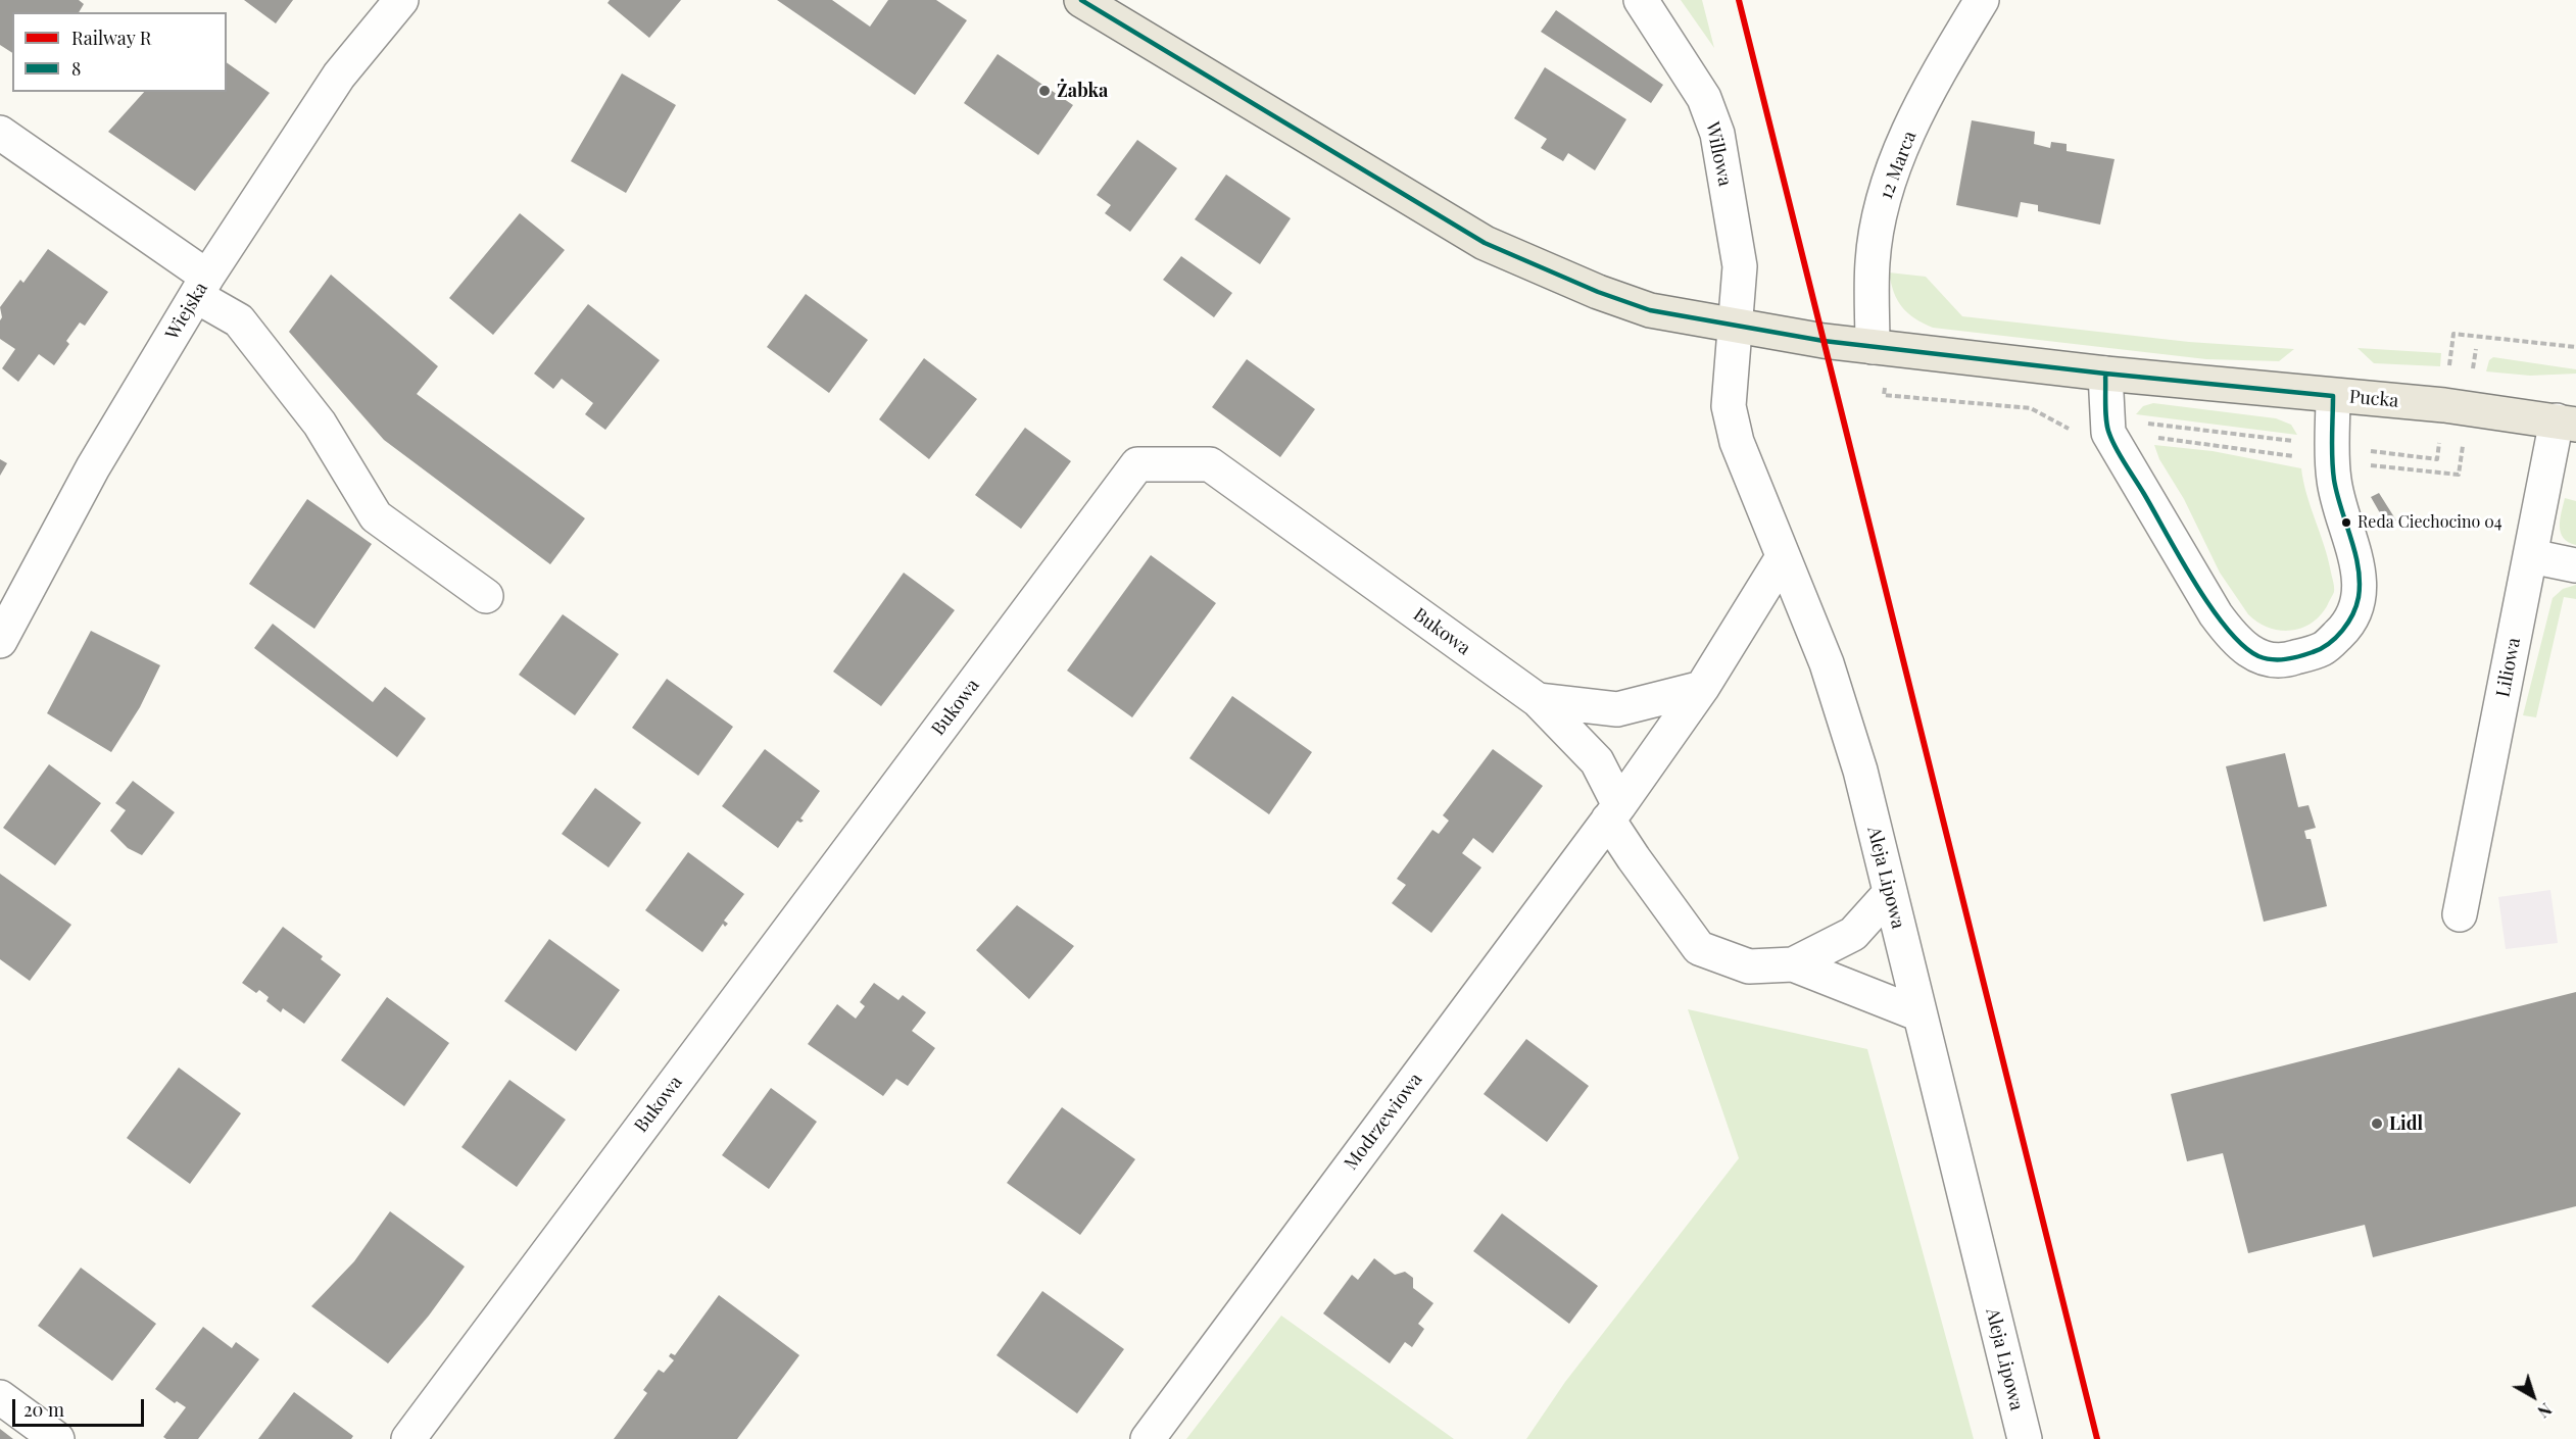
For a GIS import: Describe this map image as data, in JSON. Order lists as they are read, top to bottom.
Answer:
{
  "streets": {
    "main road": ["Pucka"],
    "street": [
      "Willowa",
      "12 Marca",
      "Wiejska",
      "Bukowa",
      "Liliowa",
      "Aleja Lipowa",
      "Modrzewiowa"
    ]
  },
  "crossings": [
    ["Willowa", "Pucka"],
    ["Willowa", "Aleja Lipowa"],
    ["12 Marca", "Pucka"],
    ["Pucka", "Liliowa"],
    ["Pucka", "Aleja Lipowa"],
    ["Bukowa", "Modrzewiowa"],
    ["Aleja Lipowa", "Modrzewiowa"]
  ],
  "places": ["Żabka", "Reda Ciechocino 04", "Lidl"],
  "lines": ["rail line R", "transit line 8"],
  "legend": ["Railway R", "8"],
  "scale_bar": "20 m",
  "north": "bottom right"
}
